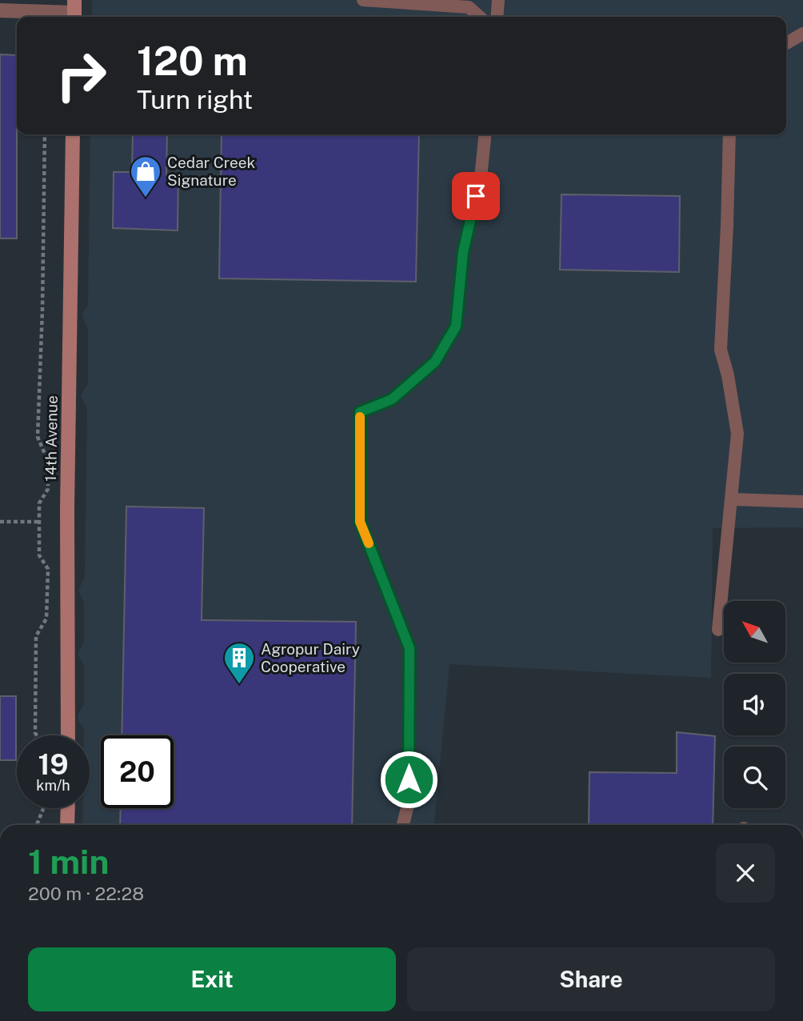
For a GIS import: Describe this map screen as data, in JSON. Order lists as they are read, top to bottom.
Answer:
{
  "streets": {
    "street": ["14th Avenue"]
  },
  "places": {
    "shop": ["Cedar Creek Signature"],
    "building": ["Agropur Dairy Cooperative"]
  },
  "north": "top left",
  "page": {
    "turn": ["120 m", "Turn right"],
    "speed": "19 km/h",
    "limit": "20",
    "heading": ["1 min", "200 m · 22:28"],
    "buttons": ["Exit", "Share"]
  }
}
